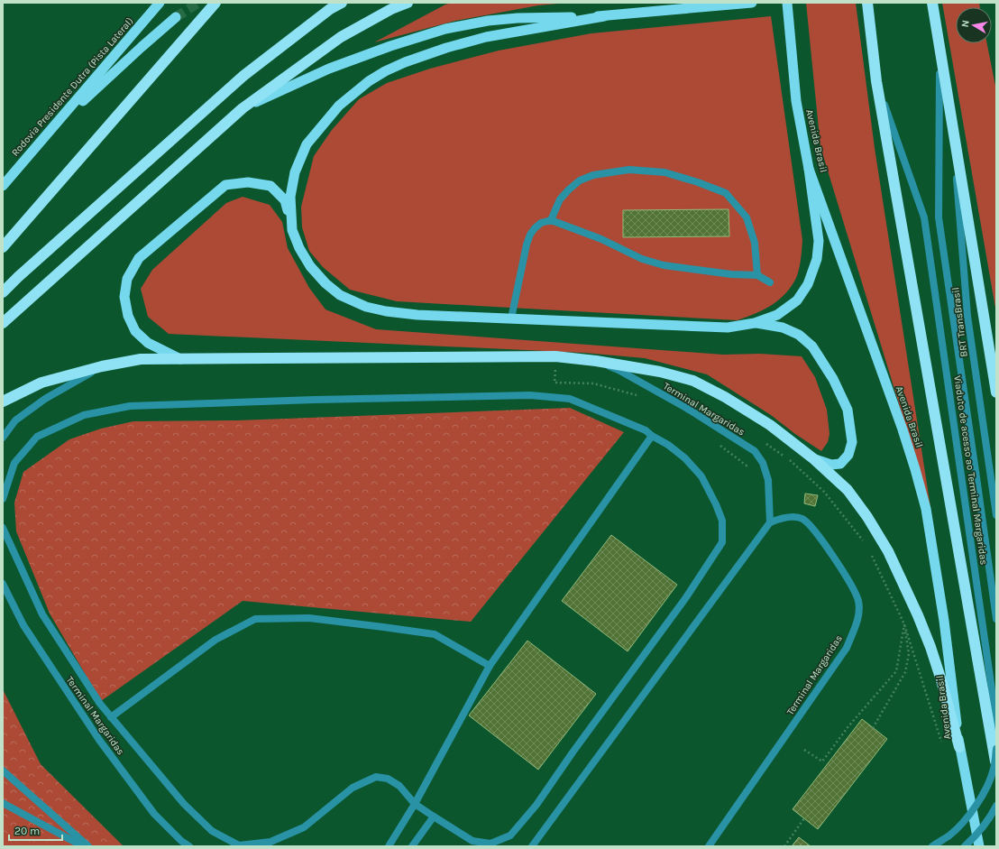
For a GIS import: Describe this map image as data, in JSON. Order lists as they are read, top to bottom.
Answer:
{
  "streets": {
    "highway": ["Rodovia Presidente Dutra (Pista Lateral)", "Avenida Brasil"],
    "lane": ["BRT TransBrasil", "Terminal Margaridas", "Viaduto de acesso ao Terminal Margaridas"]
  },
  "crossings": [
    ["Avenida Brasil", "Viaduto de acesso ao Terminal Margaridas"]
  ],
  "scale_bar": "20 m",
  "north": "left"
}
